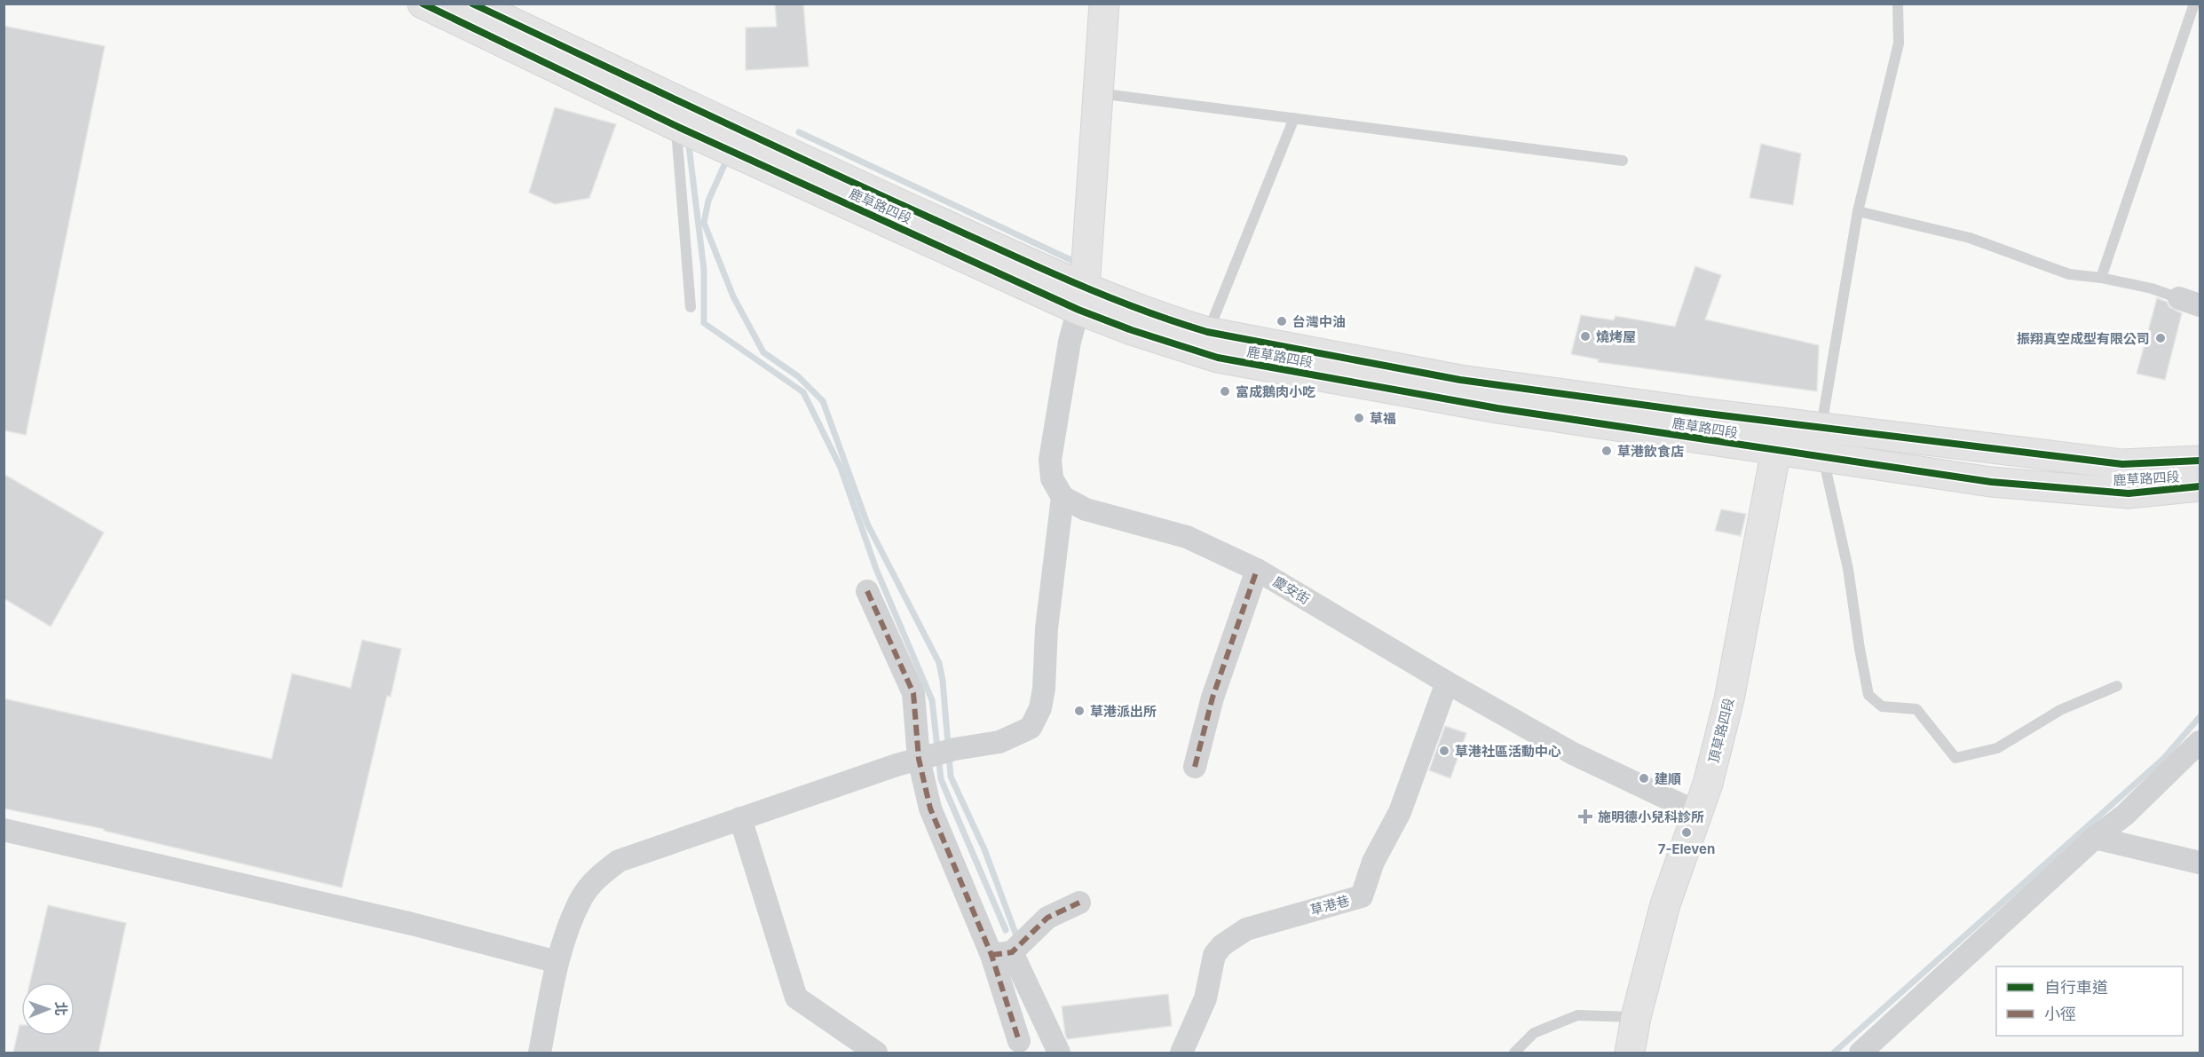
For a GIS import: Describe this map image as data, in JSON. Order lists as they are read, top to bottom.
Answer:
{
  "streets": {
    "main road": ["鹿草路四段", "頂草路四段"],
    "street": ["慶安街", "草港巷"]
  },
  "crossings": [
    ["鹿草路四段", "頂草路四段"],
    ["慶安街", "頂草路四段"],
    ["慶安街", "草港巷"]
  ],
  "places": {
    "other": [
      "台灣中油",
      "燒烤屋",
      "振翔真空成型有限公司",
      "富成鵝肉小吃",
      "草福",
      "草港飲食店",
      "草港派出所",
      "草港社區活動中心",
      "建順",
      "7-Eleven"
    ],
    "health": ["施明德小兒科診所"]
  },
  "legend": ["自行車道", "小徑"],
  "north": "right"
}
